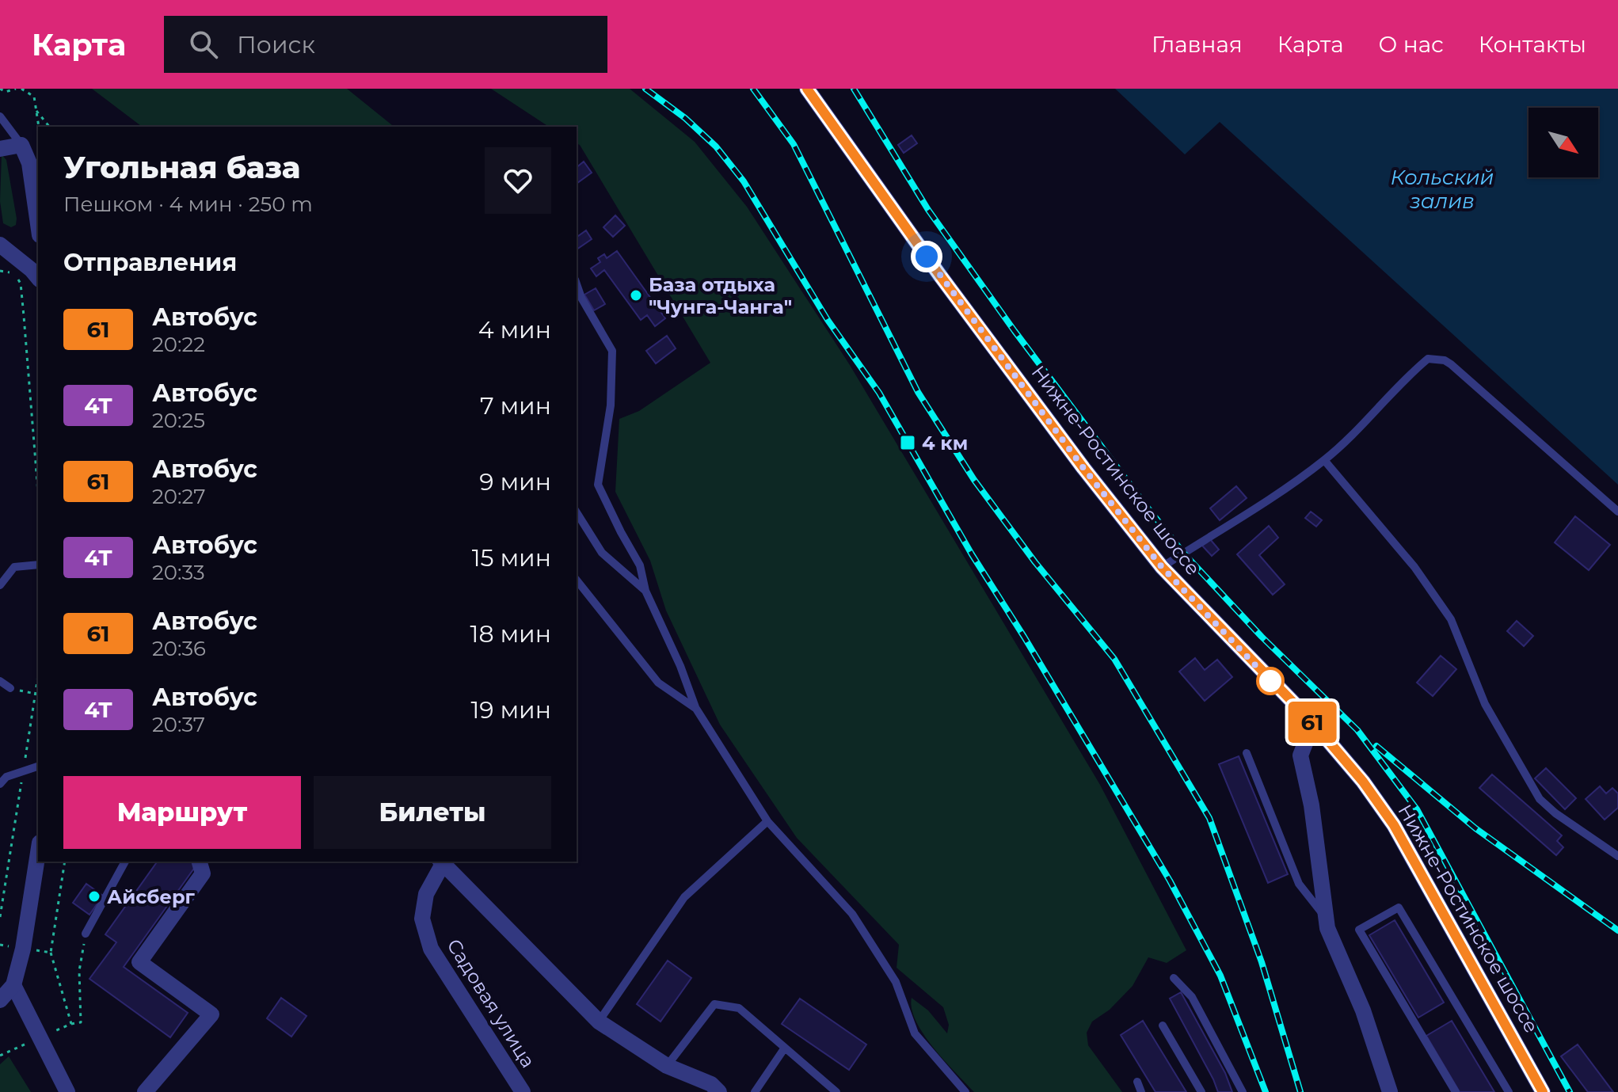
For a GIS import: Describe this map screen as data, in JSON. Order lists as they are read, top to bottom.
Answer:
{
  "streets": {
    "street": ["Нижне-Ростинское шоссе", "Садовая улица"]
  },
  "water": ["Кольский залив"],
  "places": {
    "other": ["База отдыха \"Чунга-Чанга\"", "Айсберг"],
    "transit": ["4 км"]
  },
  "lines": ["bus line 61"],
  "north": "bottom right",
  "page": {
    "header": "Карта",
    "search": "Поиск",
    "nav": [
      "Главная",
      "Карта",
      "О нас",
      "Контакты"
    ],
    "on_map": "61",
    "heading": [
      ["Угольная база", "Пешком · 4 мин · 250 m"],
      "Отправления"
    ],
    "list": [
      {
        "mark": "61",
        "name": "Автобус",
        "note": "20:22",
        "value": "4 мин"
      },
      {
        "mark": "4Т",
        "name": "Автобус",
        "note": "20:25",
        "value": "7 мин"
      },
      {
        "mark": "61",
        "name": "Автобус",
        "note": "20:27",
        "value": "9 мин"
      },
      {
        "mark": "4Т",
        "name": "Автобус",
        "note": "20:33",
        "value": "15 мин"
      },
      {
        "mark": "61",
        "name": "Автобус",
        "note": "20:36",
        "value": "18 мин"
      },
      {
        "mark": "4Т",
        "name": "Автобус",
        "note": "20:37",
        "value": "19 мин"
      }
    ],
    "buttons": ["Маршрут", "Билеты"]
  }
}
